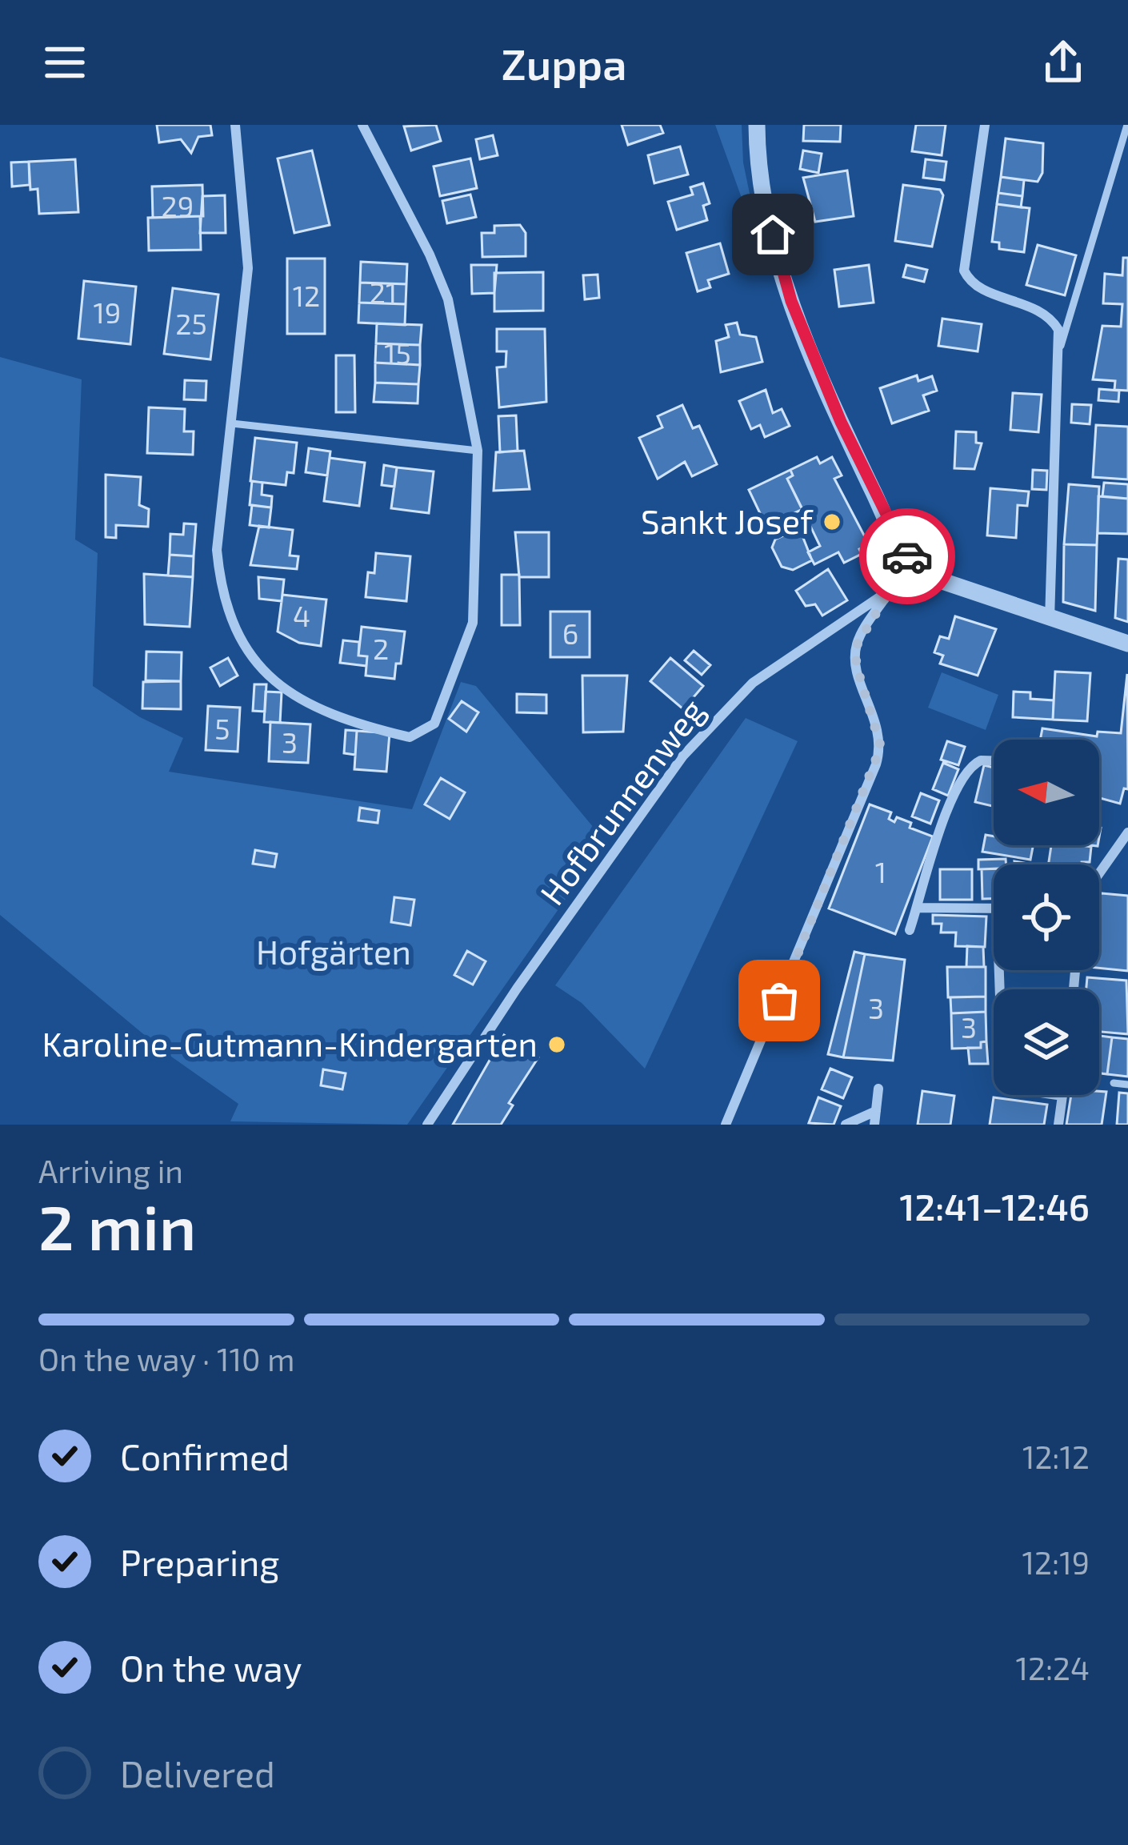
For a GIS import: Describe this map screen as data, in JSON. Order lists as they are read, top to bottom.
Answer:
{
  "streets": {
    "street": ["Hofbrunnenweg"]
  },
  "parks": ["Hofgärten"],
  "places": ["Sankt Josef", "Karoline-Gutmann-Kindergarten"],
  "house_numbers": [
    "29",
    "21",
    "12",
    "19",
    "25",
    "15",
    "4",
    "6",
    "2",
    "5",
    "3",
    "1",
    "3",
    "3"
  ],
  "north": "left",
  "page": {
    "header": "Zuppa",
    "heading": ["2 min", "Arriving in", "12:41–12:46"],
    "bar": "On the way · 110 m",
    "list": [
      ["Confirmed", "12:12"],
      ["Preparing", "12:19"],
      ["On the way", "12:24"],
      "Delivered"
    ]
  }
}
